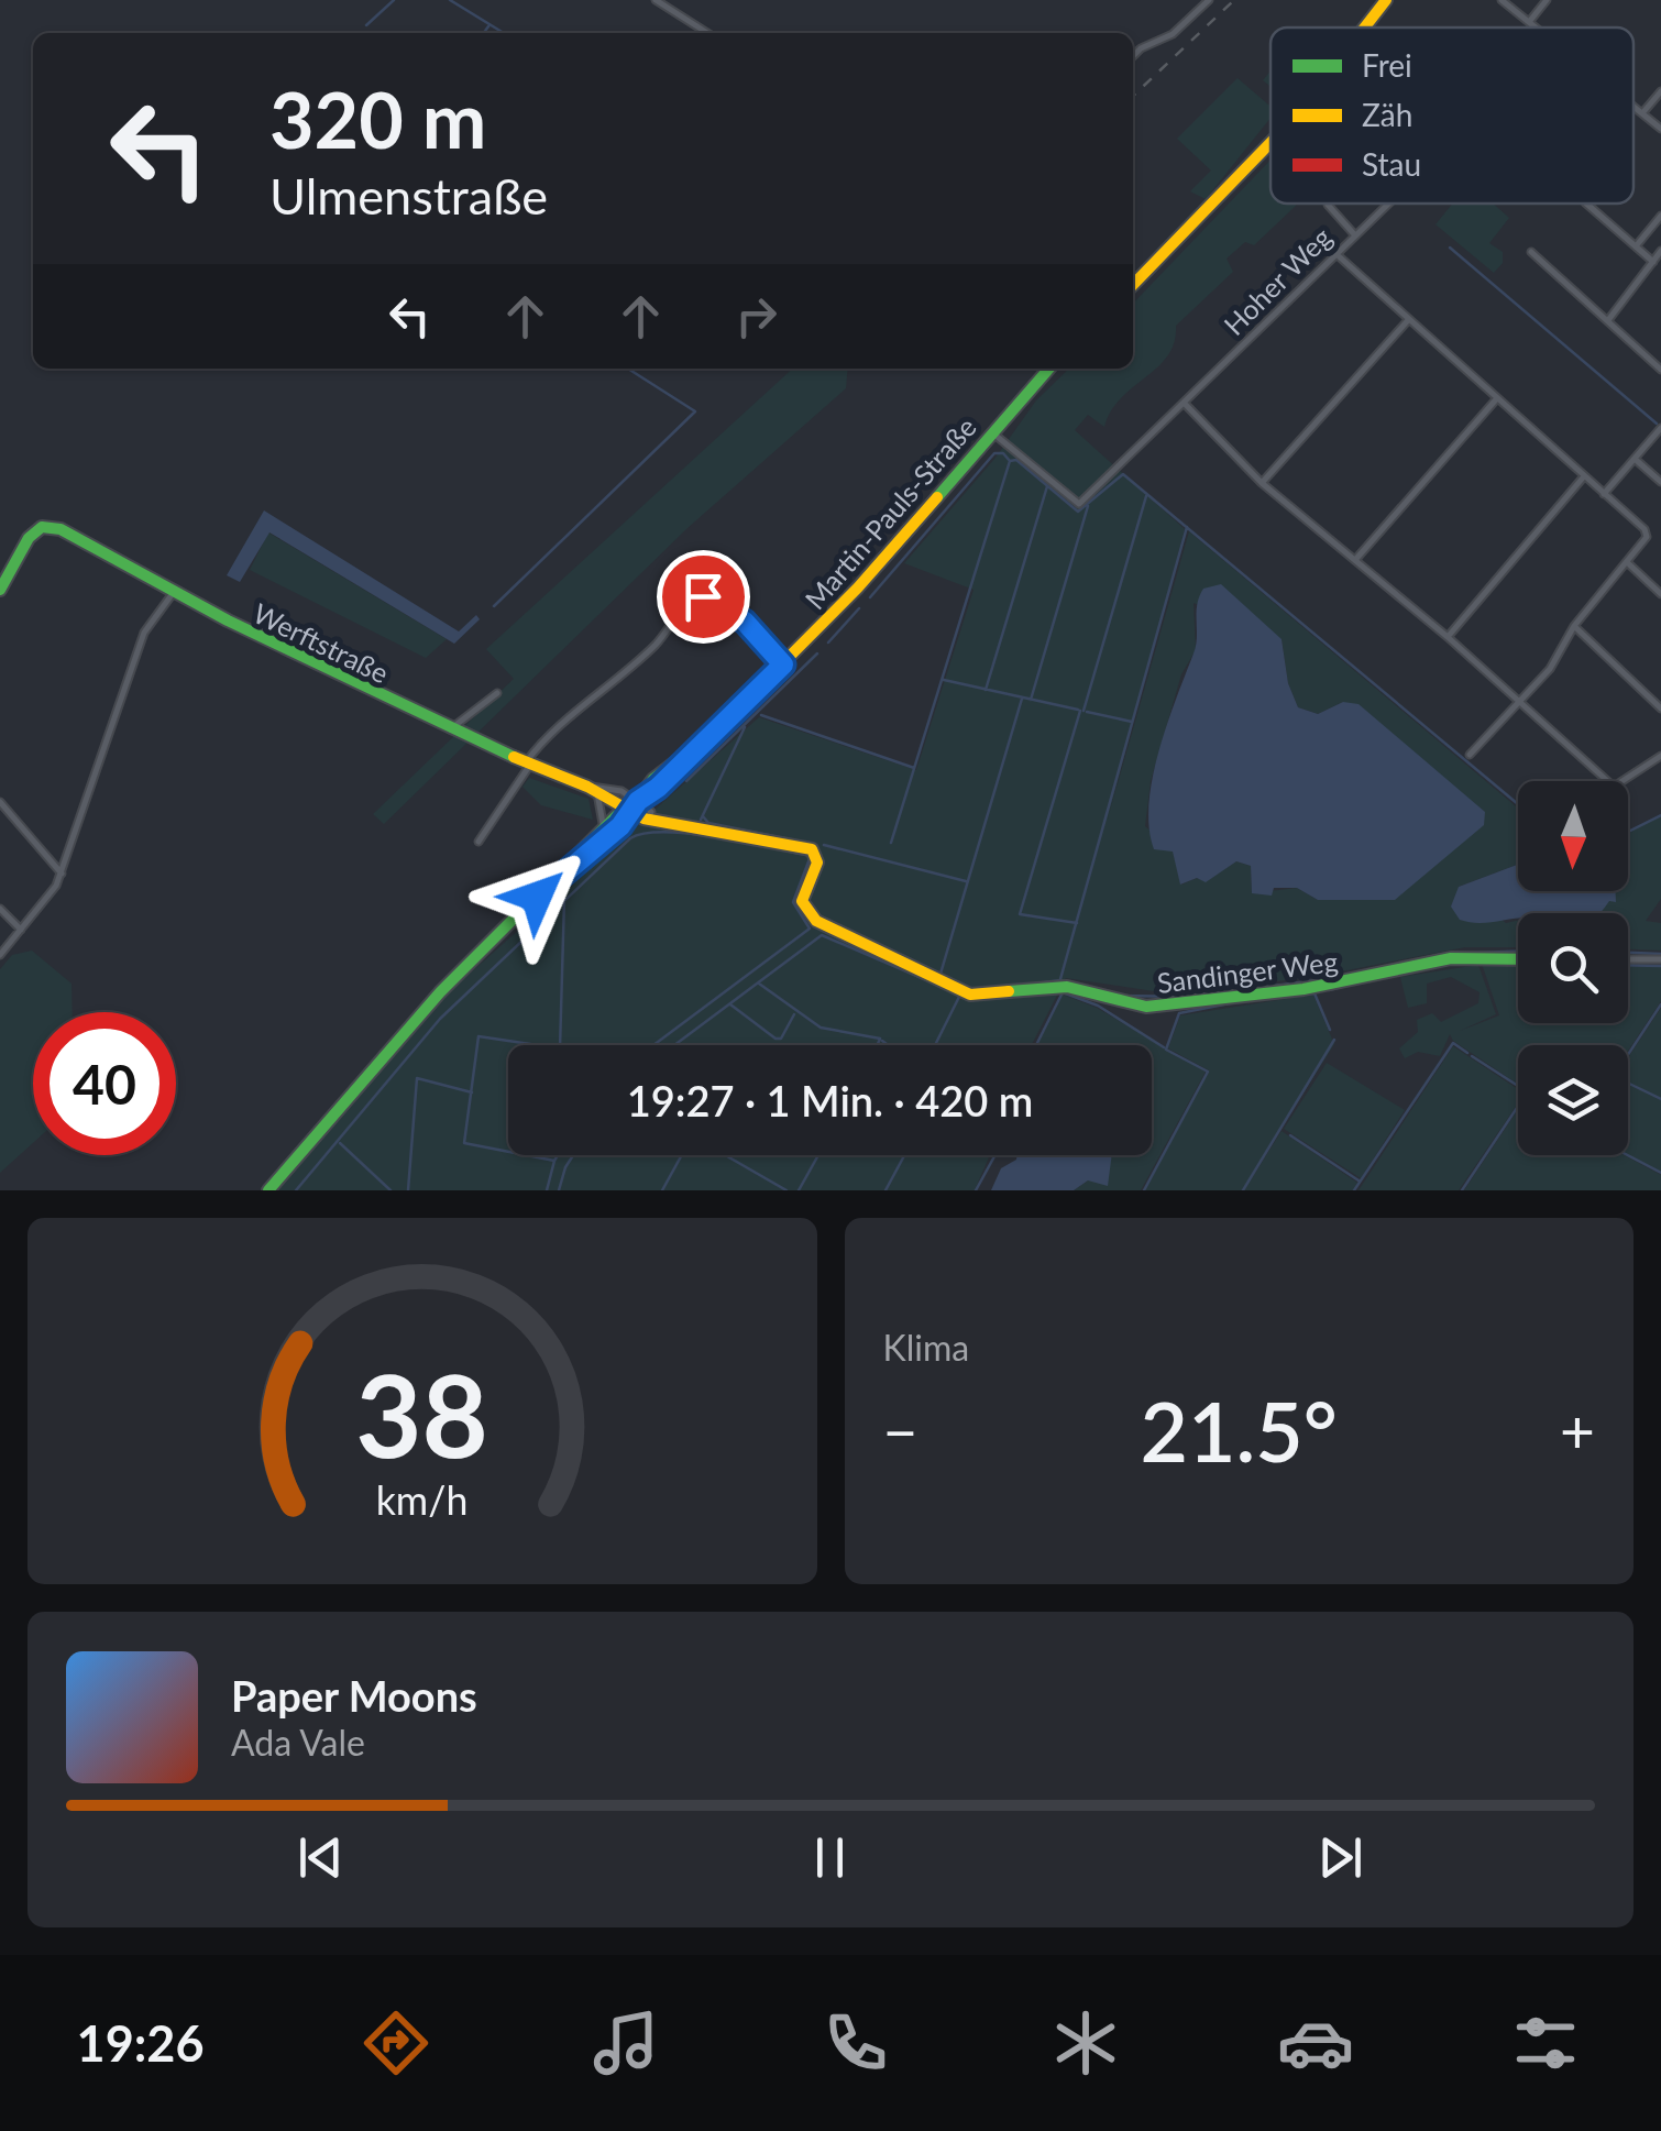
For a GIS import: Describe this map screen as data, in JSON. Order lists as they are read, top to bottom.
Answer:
{
  "streets": {
    "street": [
      "Hoher Weg",
      "Martin-Pauls-Straße",
      "Werftstraße",
      "Sandinger Weg"
    ]
  },
  "crossings": [
    ["Hoher Weg", "Martin-Pauls-Straße"],
    ["Martin-Pauls-Straße", "Werftstraße"],
    ["Martin-Pauls-Straße", "Sandinger Weg"],
    ["Werftstraße", "Sandinger Weg"]
  ],
  "legend": ["Frei", "Zäh", "Stau"],
  "north": "bottom",
  "page": {
    "turn": ["320 m", "Ulmenstraße"],
    "limit": "40",
    "trip": "19:27 · 1 Min. · 420 m",
    "tile": "Klima",
    "heat": ["−", "21.5°", "+"],
    "song": ["Paper Moons", "Ada Vale"],
    "tabs": "19:26",
    "gauge": ["38", "km/h"]
  }
}
